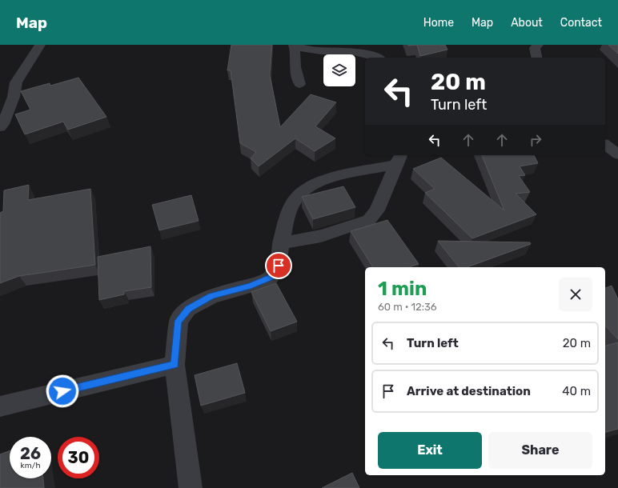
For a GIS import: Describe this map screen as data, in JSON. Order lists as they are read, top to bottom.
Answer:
{
  "page": {
    "header": "Map",
    "nav": [
      "Home",
      "Map",
      "About",
      "Contact"
    ],
    "turn": ["20 m", "Turn left"],
    "heading": ["1 min", "60 m · 12:36"],
    "list": [
      {
        "name": "Turn left",
        "value": "20 m"
      },
      {
        "name": "Arrive at destination",
        "value": "40 m"
      }
    ],
    "buttons": ["Exit", "Share"],
    "speed": "26 km/h",
    "limit": "30"
  }
}
